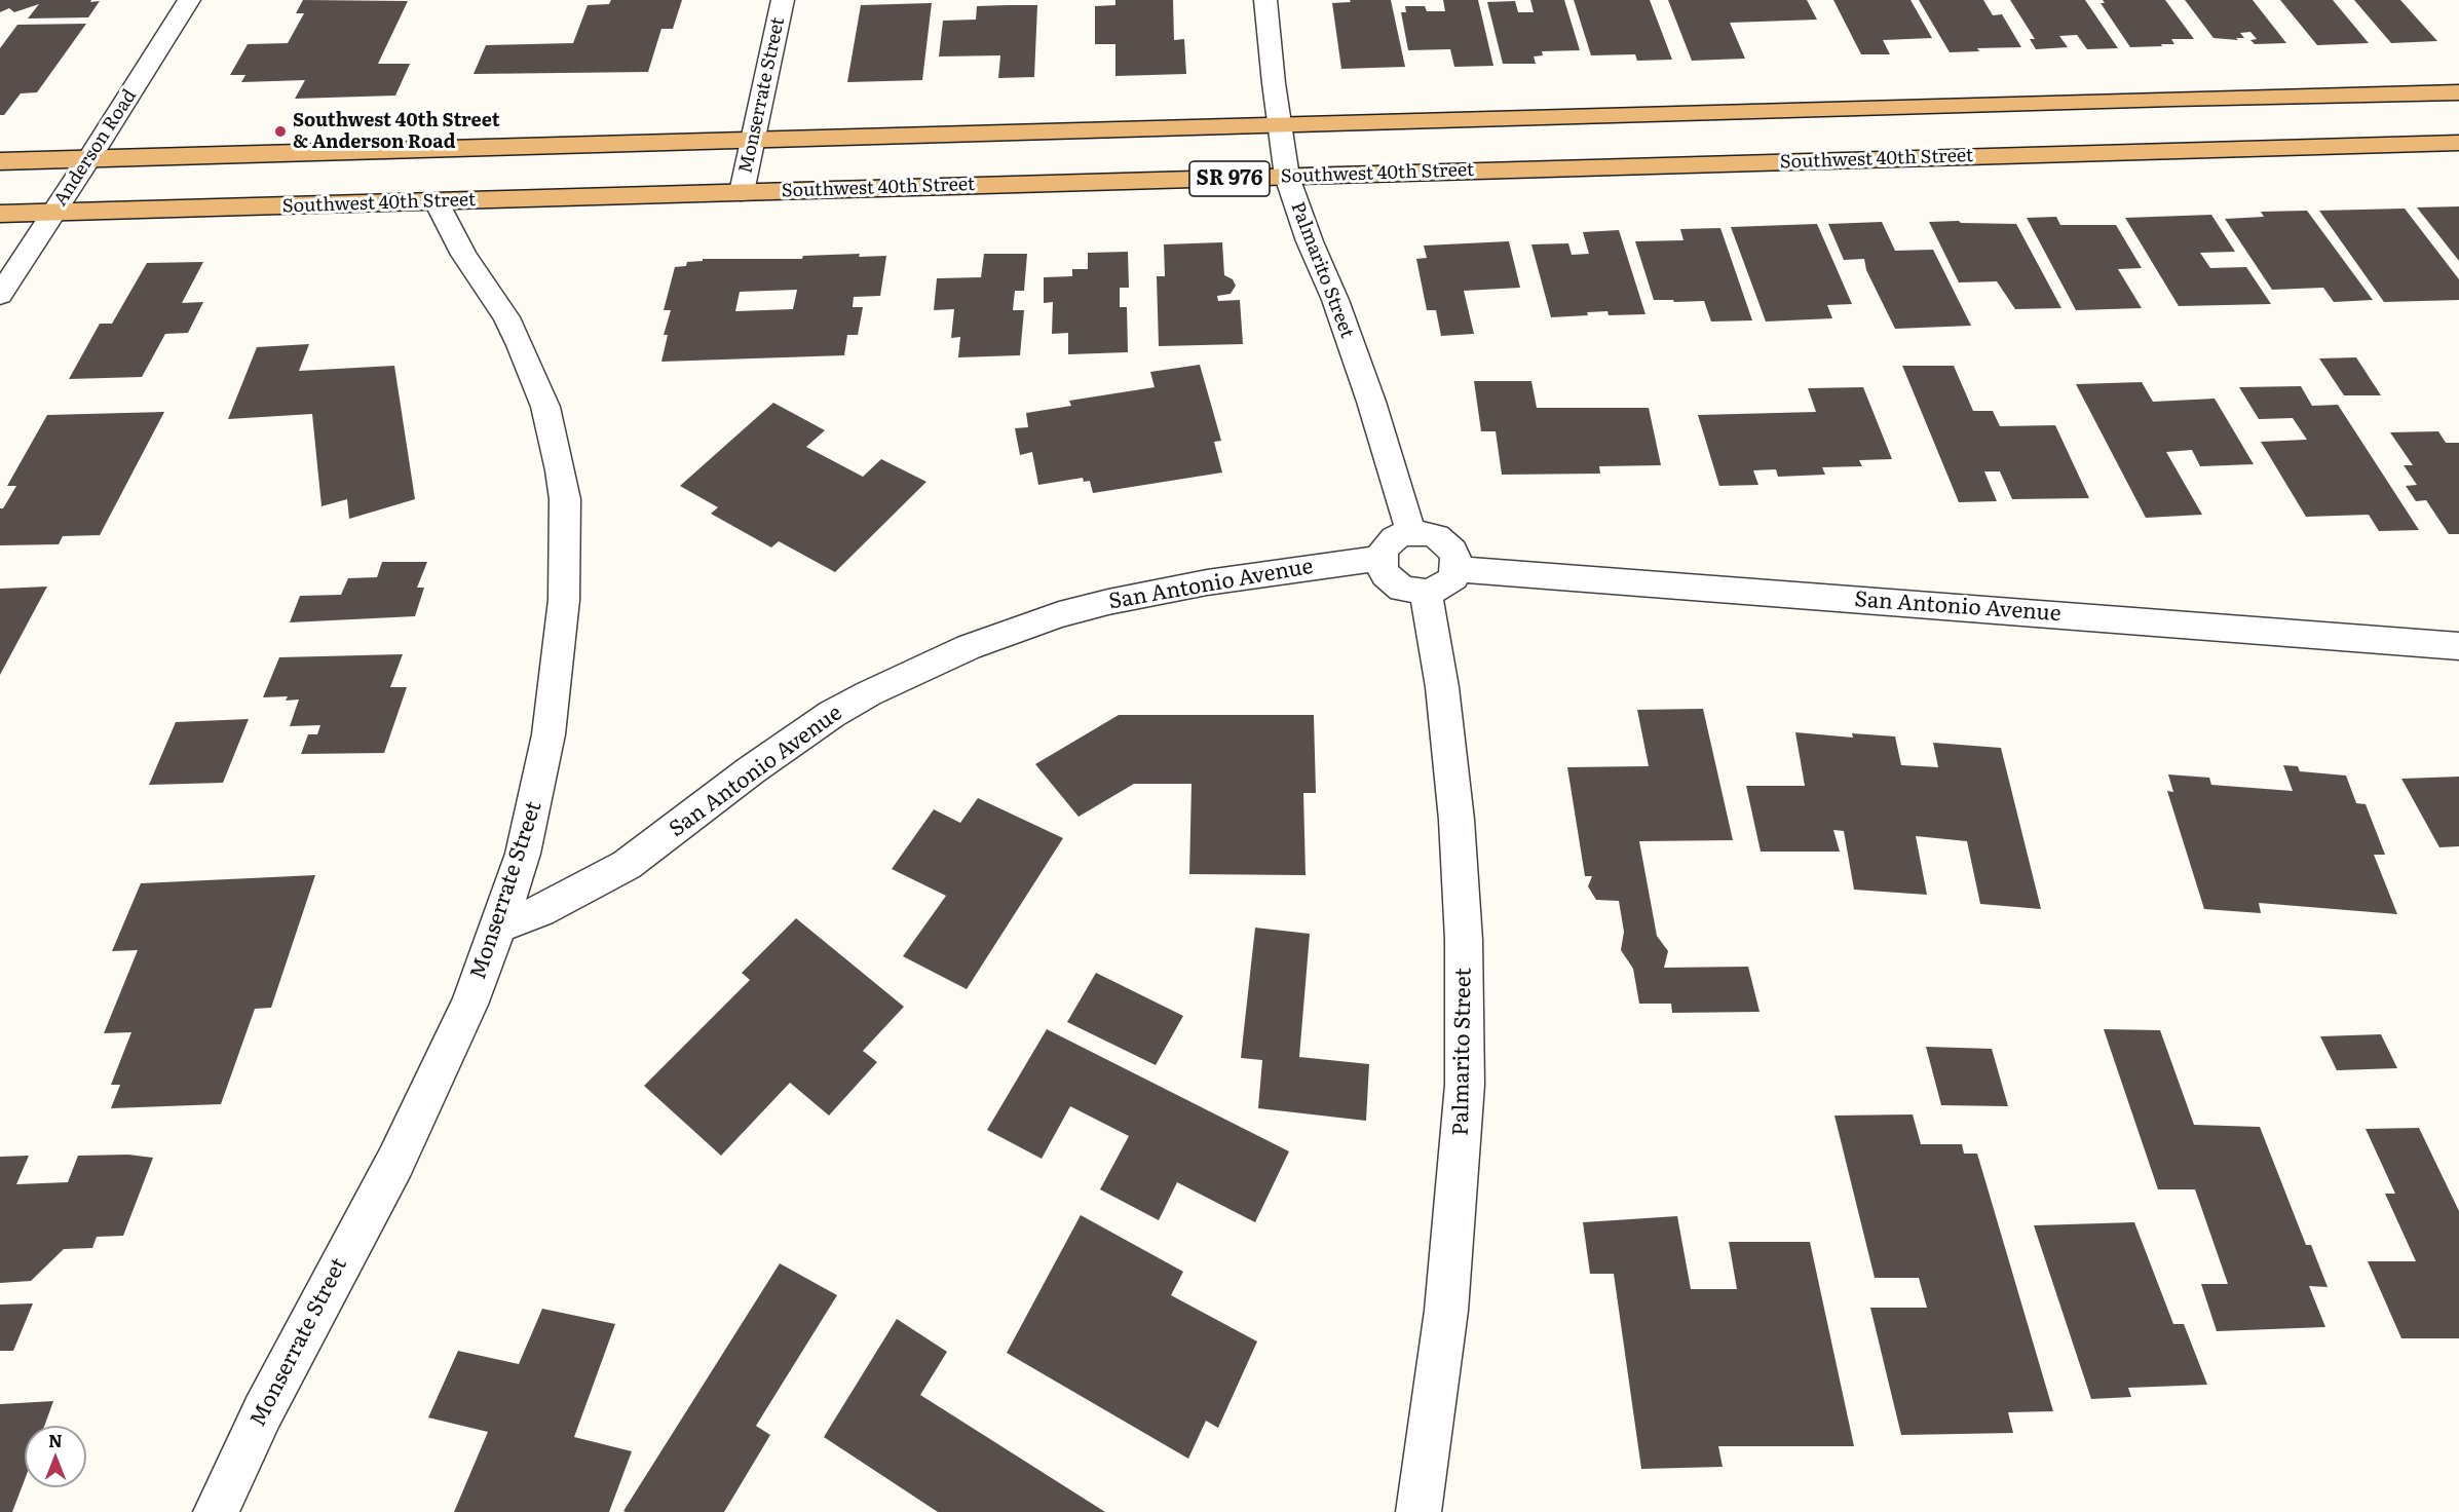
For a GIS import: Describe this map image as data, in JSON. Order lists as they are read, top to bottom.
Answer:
{
  "streets": {
    "main road": ["Southwest 40th Street", "SR 976"],
    "street": [
      "Monserrate Street",
      "Anderson Road",
      "Palmarito Street",
      "San Antonio Avenue"
    ]
  },
  "crossings": [
    ["Monserrate Street", "Southwest 40th Street"],
    ["Monserrate Street", "San Antonio Avenue"],
    ["Anderson Road", "Southwest 40th Street"],
    ["Southwest 40th Street", "Palmarito Street"],
    ["Palmarito Street", "San Antonio Avenue"]
  ],
  "places": ["Southwest 40th Street & Anderson Road"],
  "north": "top"
}
